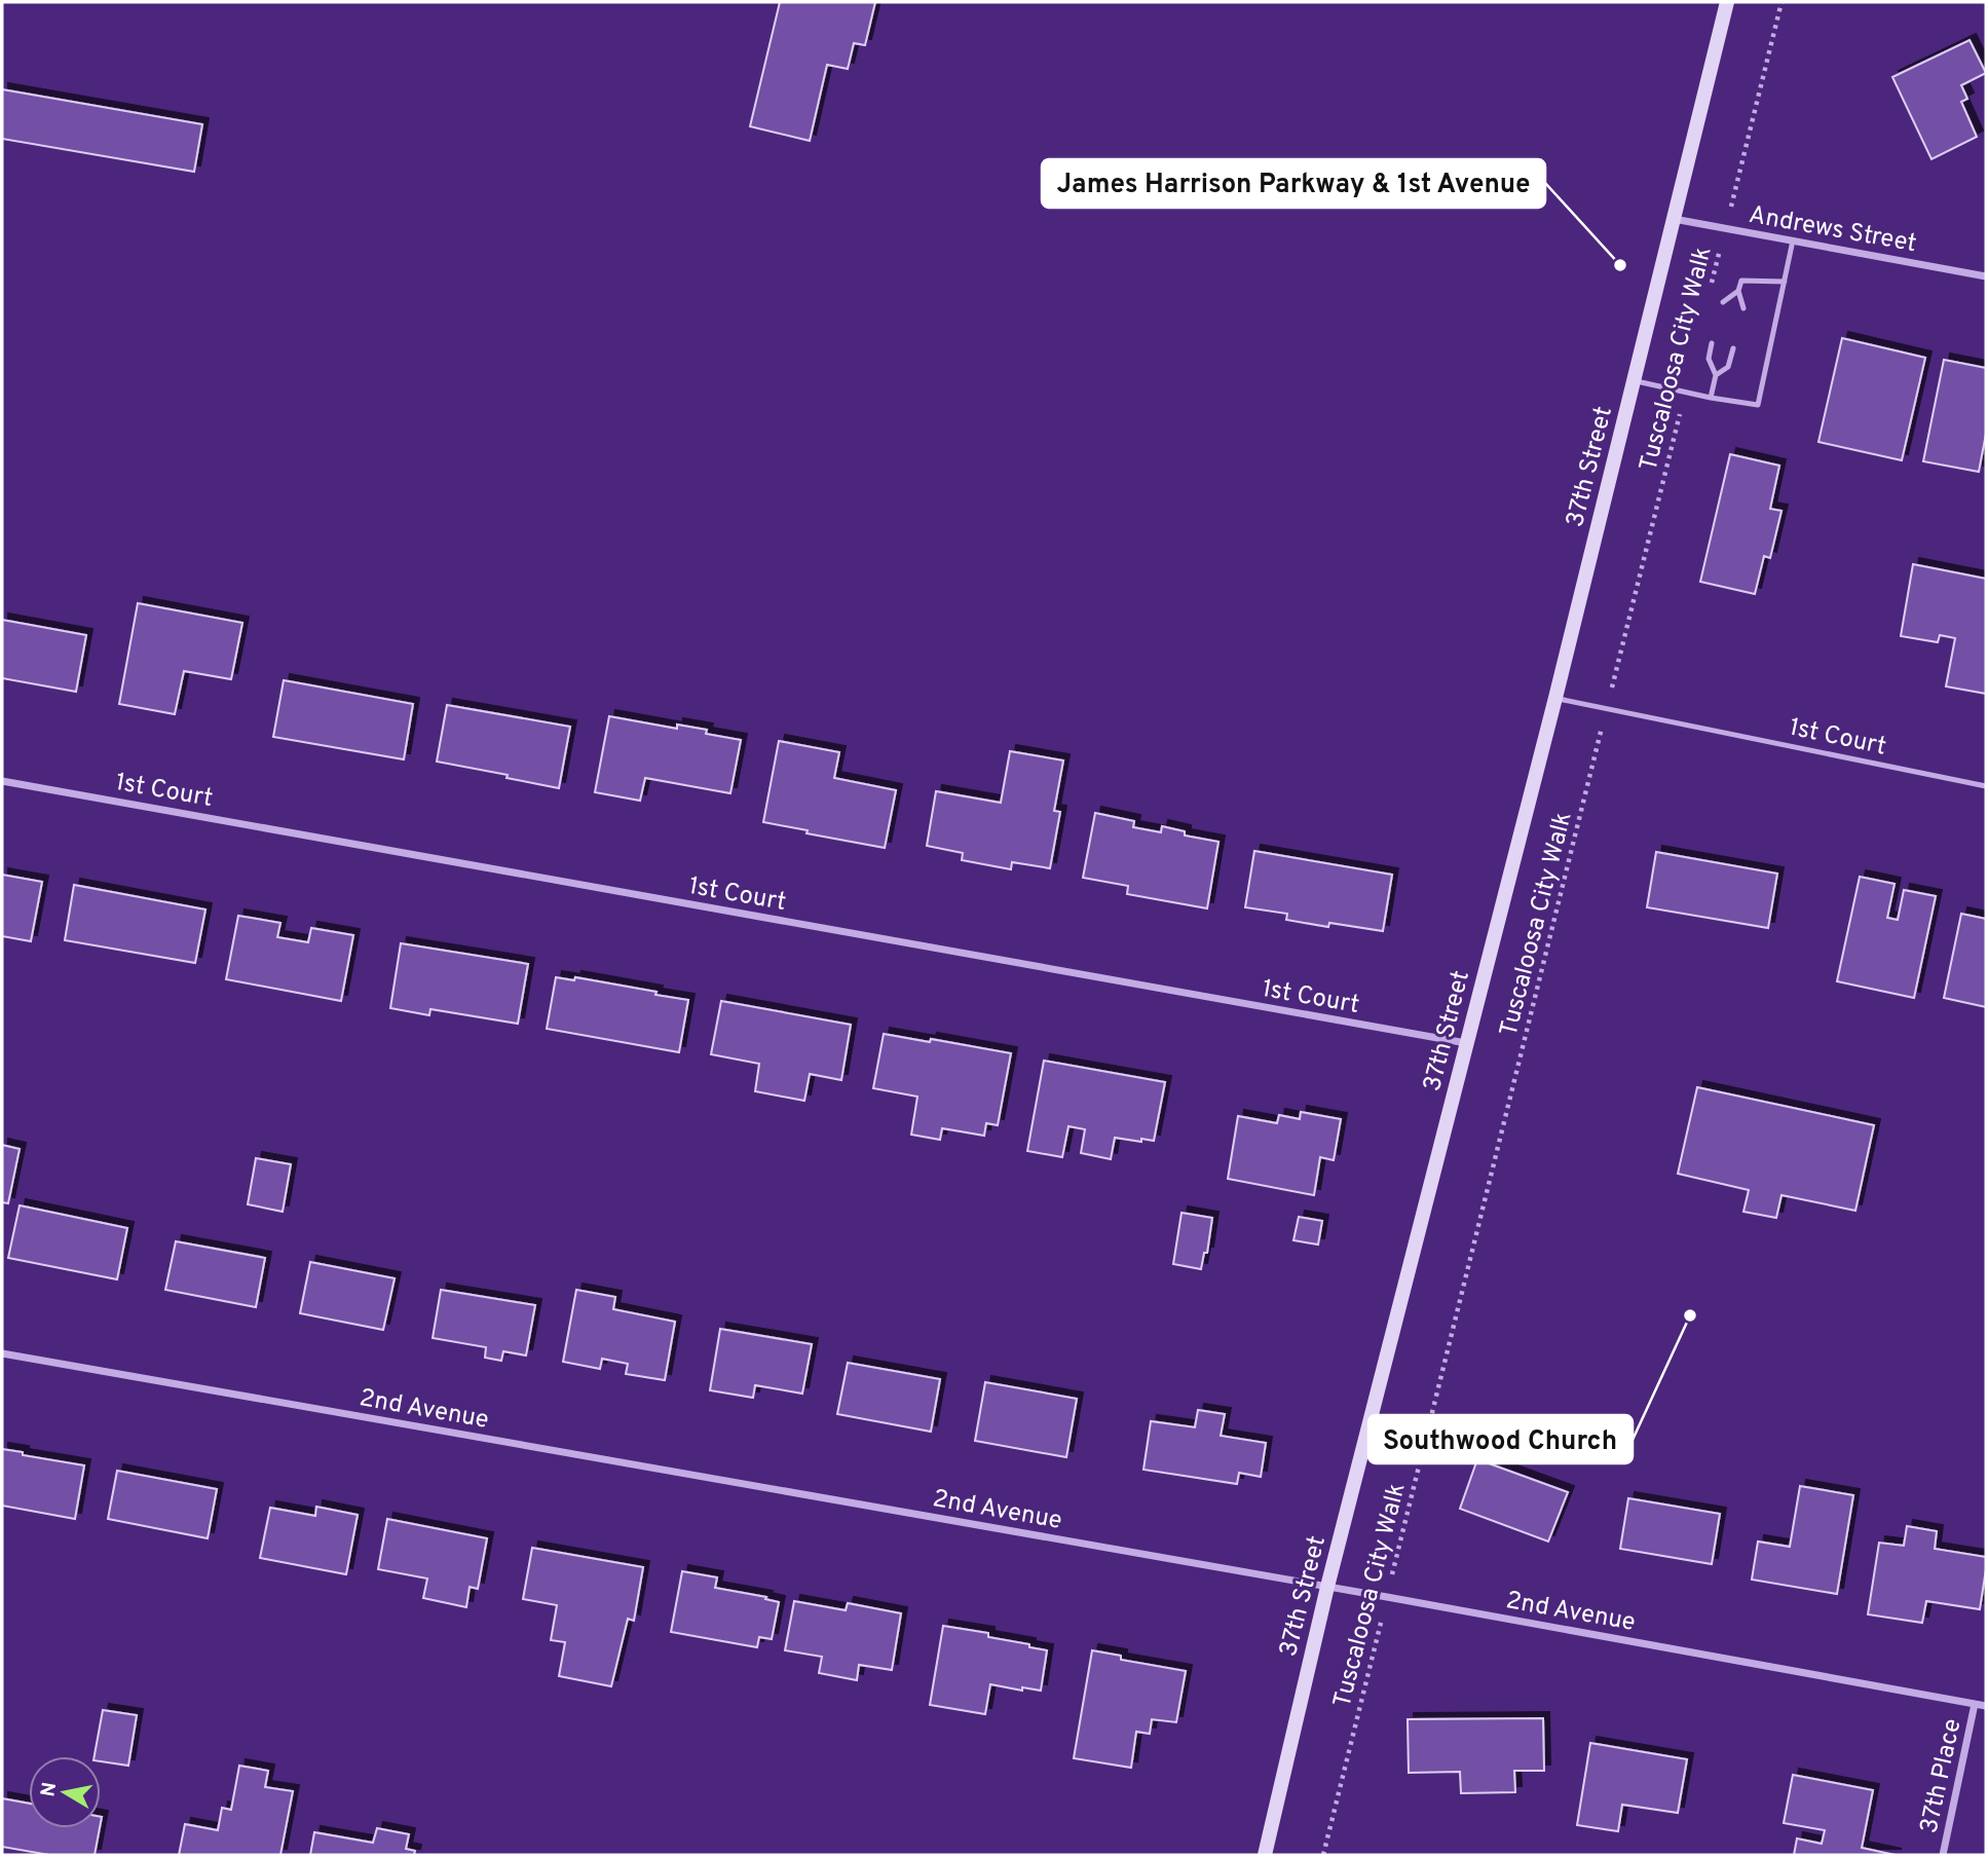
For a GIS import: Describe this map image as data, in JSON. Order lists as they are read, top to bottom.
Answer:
{
  "streets": {
    "street": [
      "Andrews Street",
      "37th Street",
      "1st Court",
      "2nd Avenue",
      "37th Place"
    ],
    "path": ["Tuscaloosa City Walk"]
  },
  "crossings": [
    ["Andrews Street", "Tuscaloosa City Walk"],
    ["Andrews Street", "37th Street"],
    ["Tuscaloosa City Walk", "1st Court"],
    ["Tuscaloosa City Walk", "2nd Avenue"],
    ["37th Street", "1st Court"],
    ["37th Street", "2nd Avenue"],
    ["2nd Avenue", "37th Place"]
  ],
  "places": ["James Harrison Parkway & 1st Avenue", "Southwood Church"],
  "north": "left"
}
